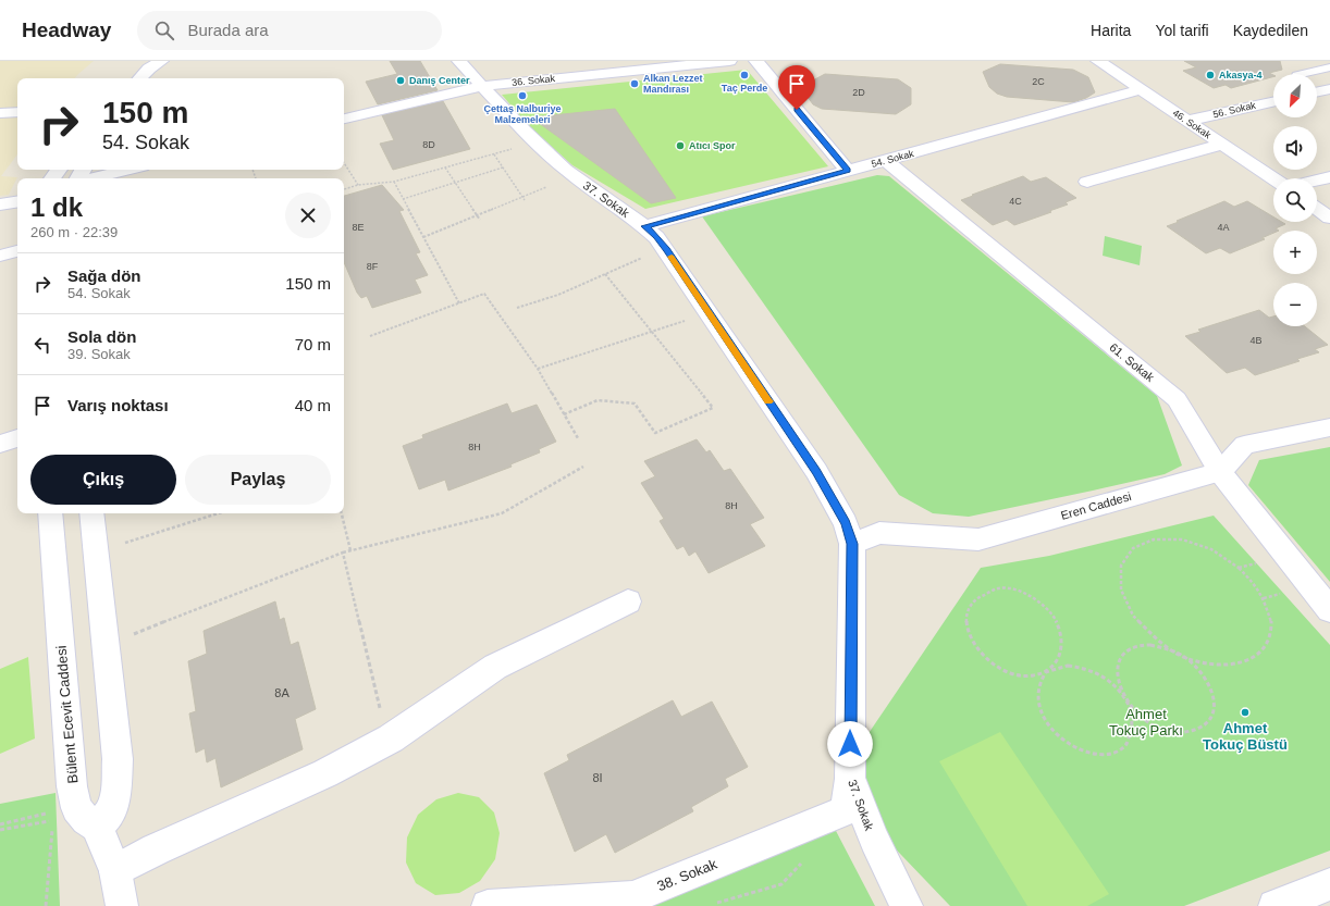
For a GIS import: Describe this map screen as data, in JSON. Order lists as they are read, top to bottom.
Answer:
{
  "streets": {
    "street": [
      "36. Sokak",
      "56. Sokak",
      "46. Sokak",
      "54. Sokak",
      "37. Sokak",
      "61. Sokak",
      "Eren Caddesi",
      "Bülent Ecevit Caddesi",
      "38. Sokak"
    ]
  },
  "crossings": [
    ["36. Sokak", "37. Sokak"],
    ["56. Sokak", "46. Sokak"],
    ["46. Sokak", "54. Sokak"],
    ["54. Sokak", "37. Sokak"],
    ["54. Sokak", "61. Sokak"],
    ["37. Sokak", "Eren Caddesi"],
    ["37. Sokak", "38. Sokak"],
    ["61. Sokak", "Eren Caddesi"]
  ],
  "parks": ["Ahmet Tokuç Parkı"],
  "places": [
    "Taç Perde",
    "Akasya-4",
    "Danış Center",
    "Alkan Lezzet Mandırası",
    "Çettaş Nalburiye Malzemeleri",
    "Atıcı Spor",
    "Ahmet Tokuç Büstü"
  ],
  "house_numbers": [
    "2C",
    "2D",
    "8D",
    "4C",
    "8E",
    "4A",
    "8F",
    "4B",
    "8H",
    "8H",
    "8A",
    "8I"
  ],
  "north": "bottom left",
  "page": {
    "header": "Headway",
    "search": "Burada ara",
    "nav": ["Harita", "Yol tarifi", "Kaydedilen"],
    "map_buttons": ["+", "−"],
    "turn": ["150 m", "54. Sokak"],
    "heading": ["1 dk", "260 m · 22:39"],
    "list": [
      {
        "name": "Sağa dön",
        "note": "54. Sokak",
        "value": "150 m"
      },
      {
        "name": "Sola dön",
        "note": "39. Sokak",
        "value": "70 m"
      },
      {
        "name": "Varış noktası",
        "value": "40 m"
      }
    ],
    "buttons": ["Çıkış", "Paylaş"]
  }
}
